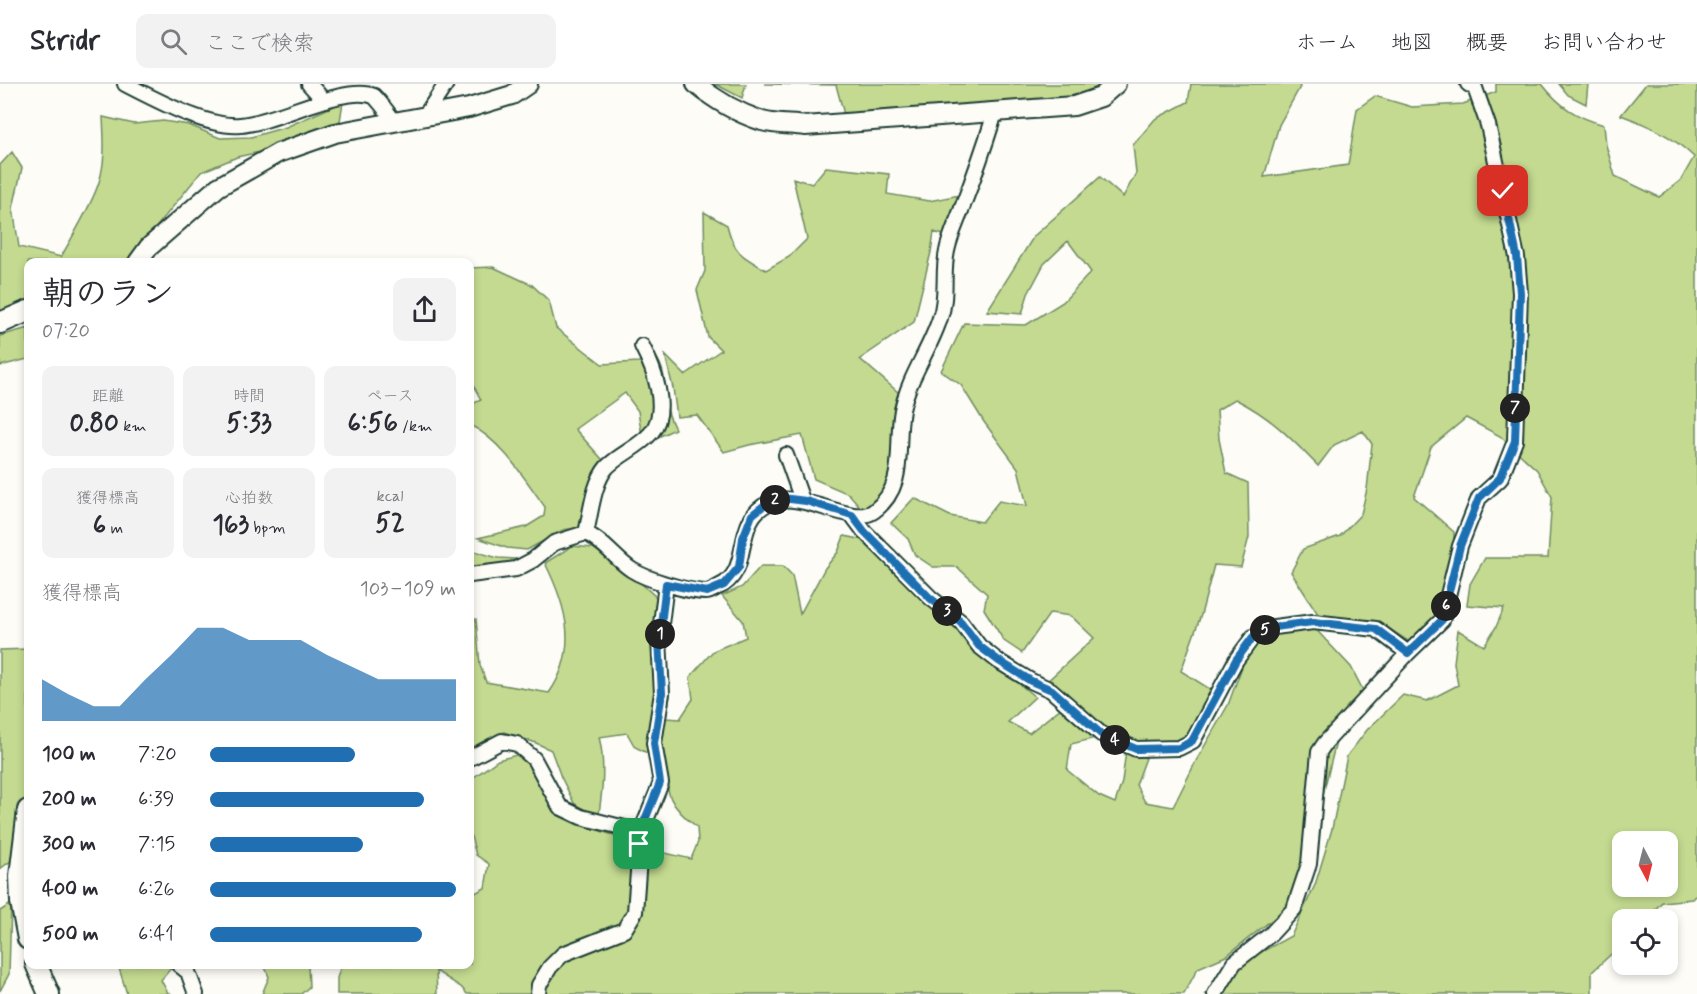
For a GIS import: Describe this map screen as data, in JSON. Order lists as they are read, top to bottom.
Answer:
{
  "north": "bottom",
  "page": {
    "header": "Stridr",
    "search": "ここで検索",
    "nav": [
      "ホーム",
      "地図",
      "概要",
      "お問い合わせ"
    ],
    "heading": ["朝のラン", "07:20"],
    "stats": [
      ["距離", "0.80 km"],
      ["時間", "5:33"],
      ["ペース", "6:56 /km"],
      ["獲得標高", "6 m"],
      ["心拍数", "163 bpm"],
      ["kcal", "52"]
    ],
    "pins": [
      "7",
      "2",
      "6",
      "3",
      "5",
      "1",
      "4"
    ],
    "chart": ["獲得標高", "103–109 m"],
    "list": [
      {
        "name": "100 m",
        "note": "7:20"
      },
      {
        "name": "200 m",
        "note": "6:39"
      },
      {
        "name": "300 m",
        "note": "7:15"
      },
      {
        "name": "400 m",
        "note": "6:26"
      },
      {
        "name": "500 m",
        "note": "6:41"
      }
    ]
  }
}
